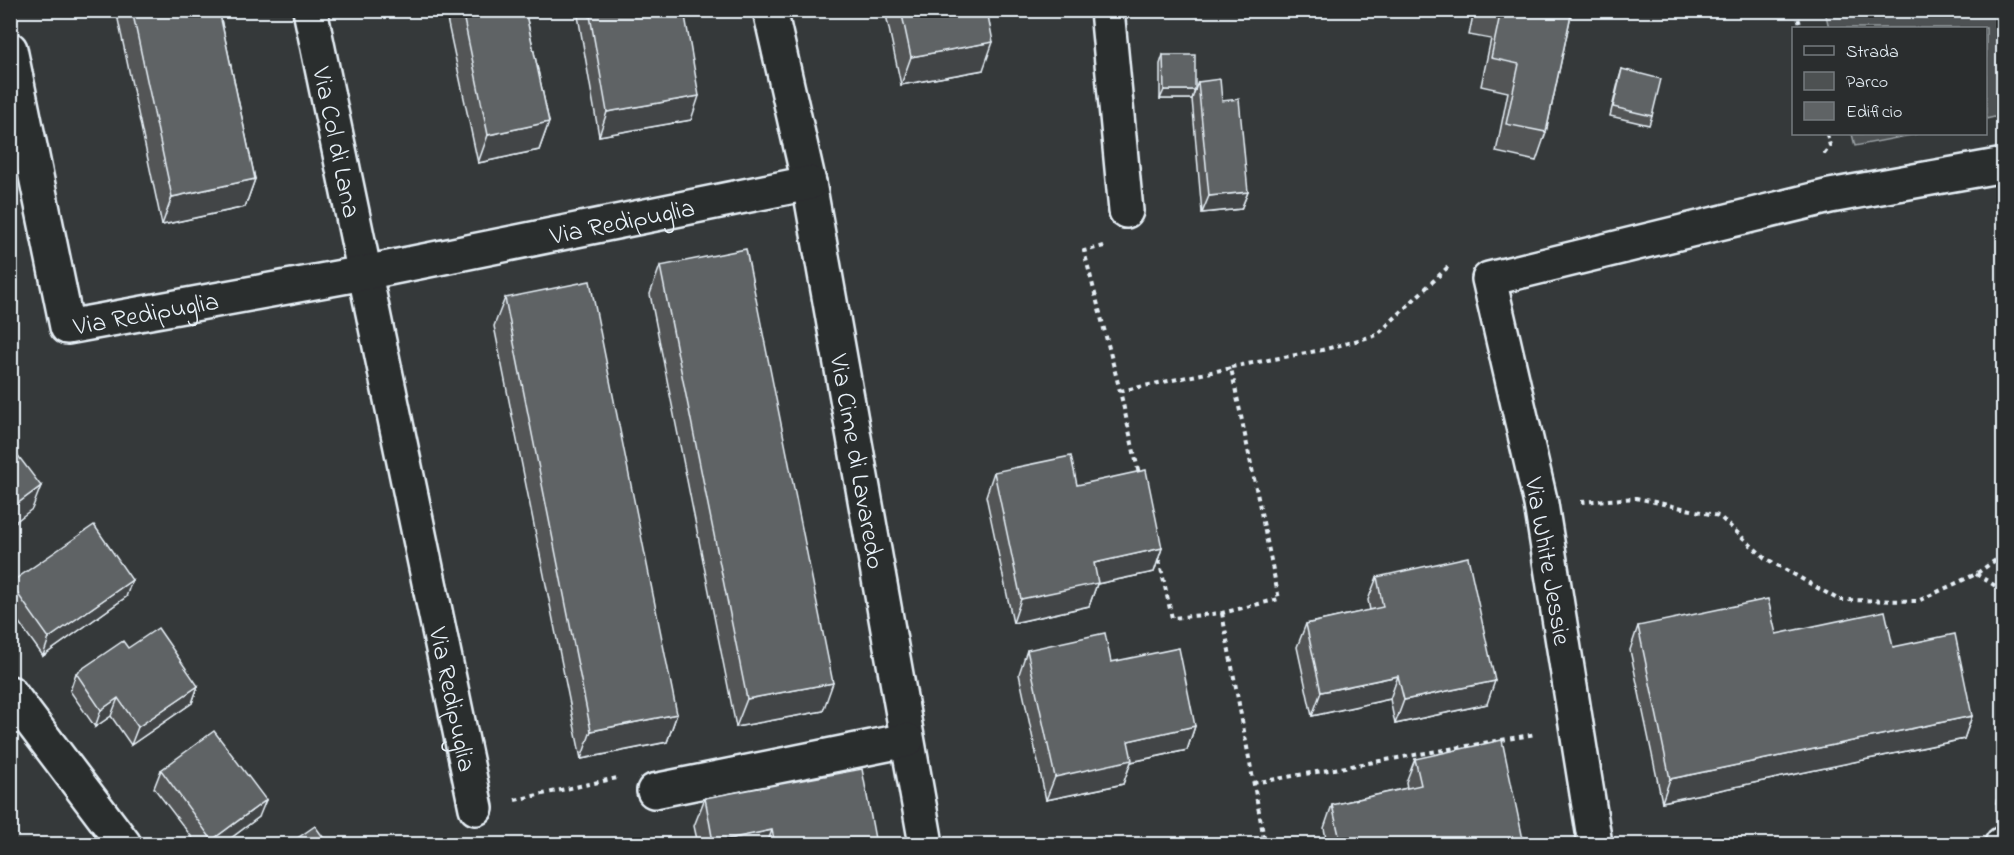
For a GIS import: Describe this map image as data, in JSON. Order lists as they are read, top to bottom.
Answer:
{
  "streets": {
    "street": [
      "Via Col di Lana",
      "Via Redipuglia",
      "Via Cime di Lavaredo",
      "Via White Jessie"
    ]
  },
  "crossings": [
    ["Via Col di Lana", "Via Redipuglia"],
    ["Via Redipuglia", "Via Cime di Lavaredo"]
  ],
  "legend": ["Strada", "Parco", "Edificio"]
}
